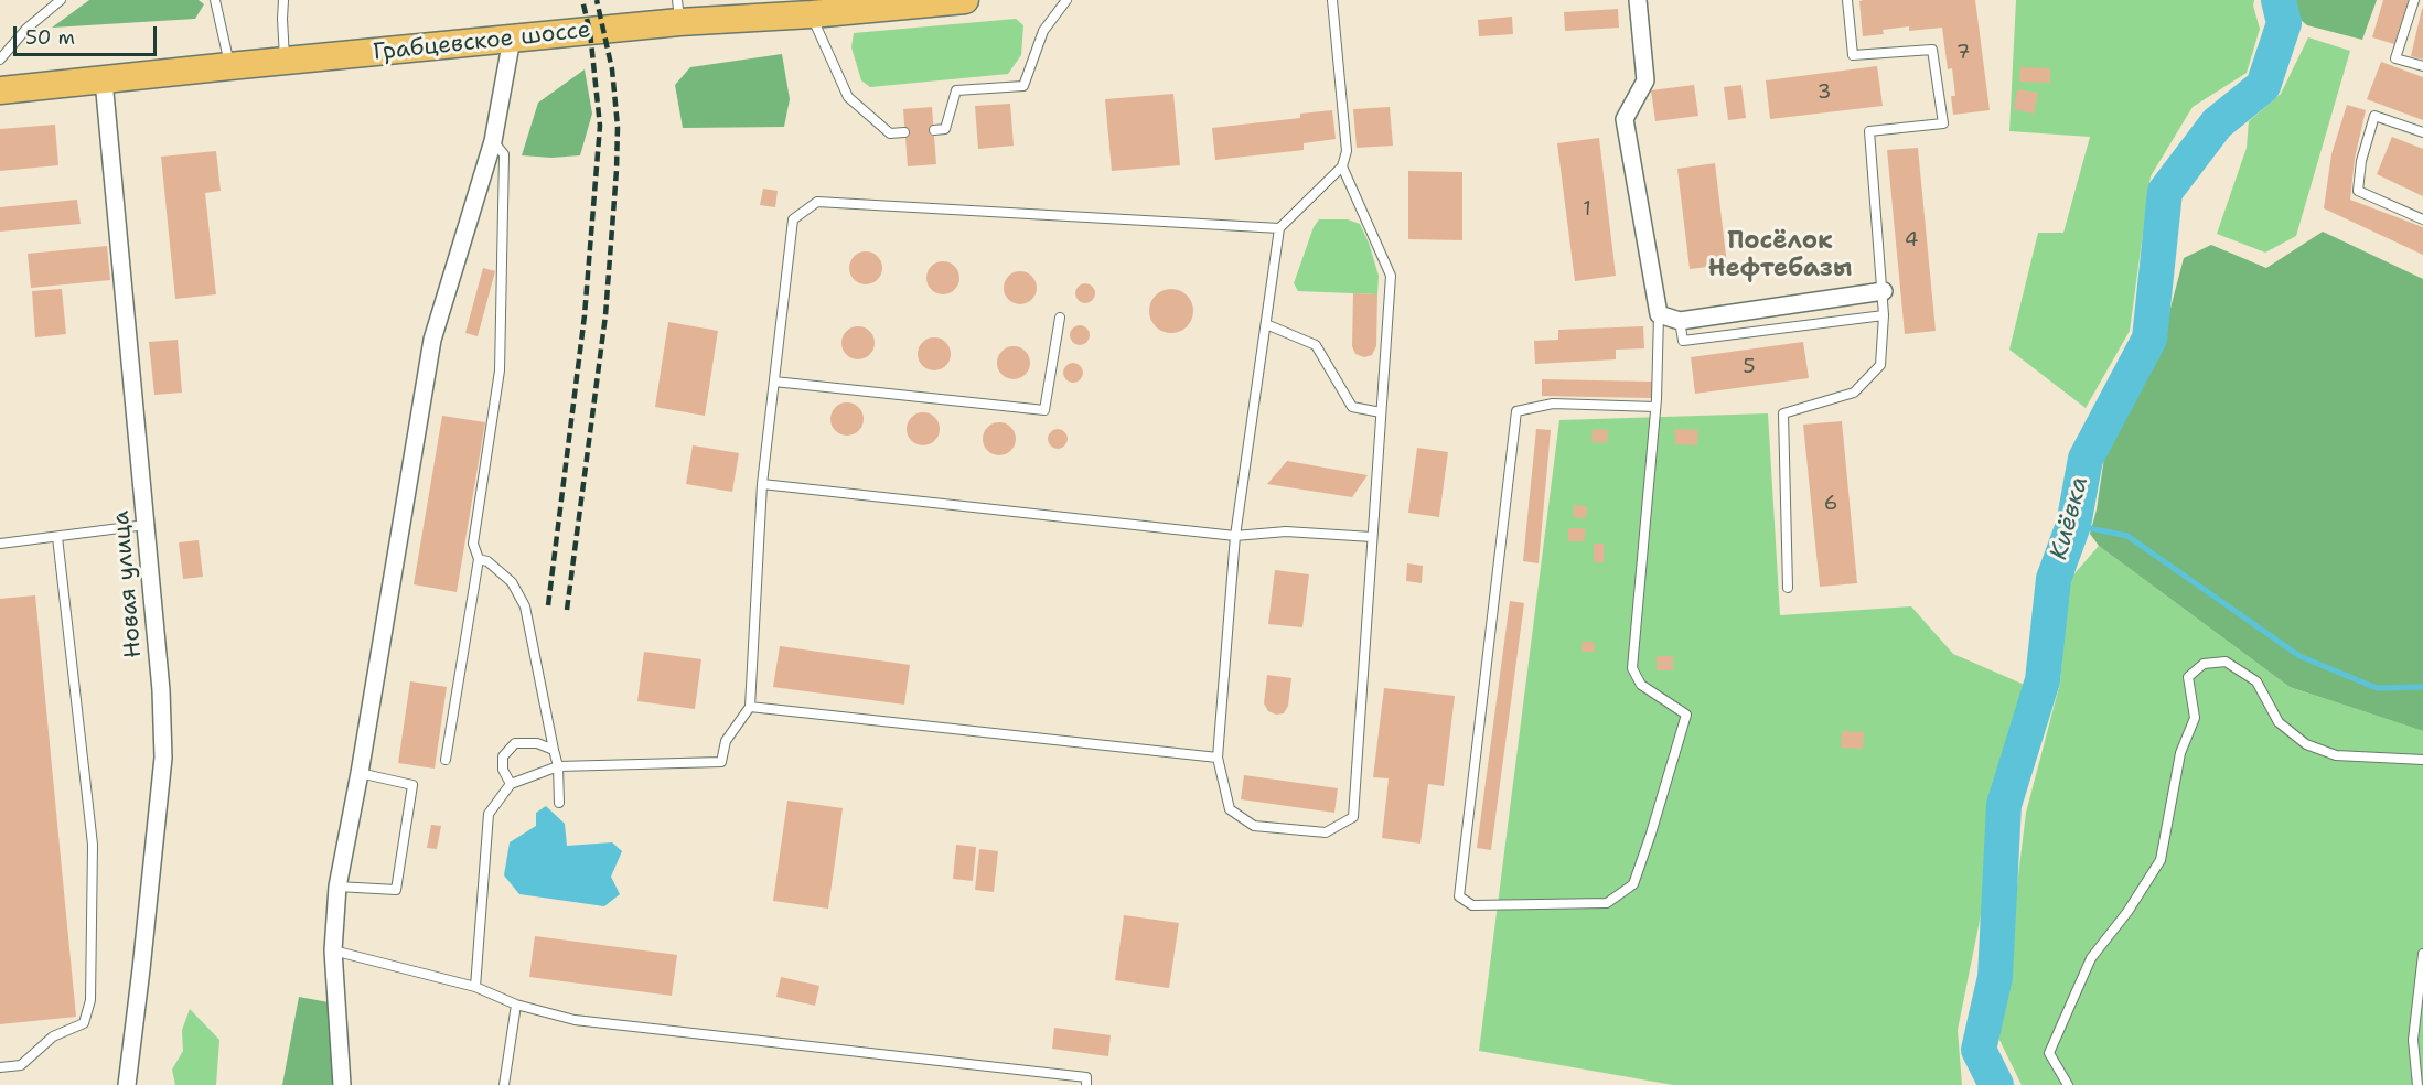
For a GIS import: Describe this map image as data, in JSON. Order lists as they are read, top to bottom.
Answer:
{
  "streets": {
    "main road": ["Грабцевское шоссе"],
    "street": ["Новая улица"]
  },
  "crossings": [
    ["Грабцевское шоссе", "Новая улица"]
  ],
  "districts": ["Посёлок Нефтебазы"],
  "water": ["Киёвка"],
  "house_numbers": [
    "7",
    "3",
    "1",
    "4",
    "5",
    "6"
  ],
  "scale_bar": "50 m"
}
